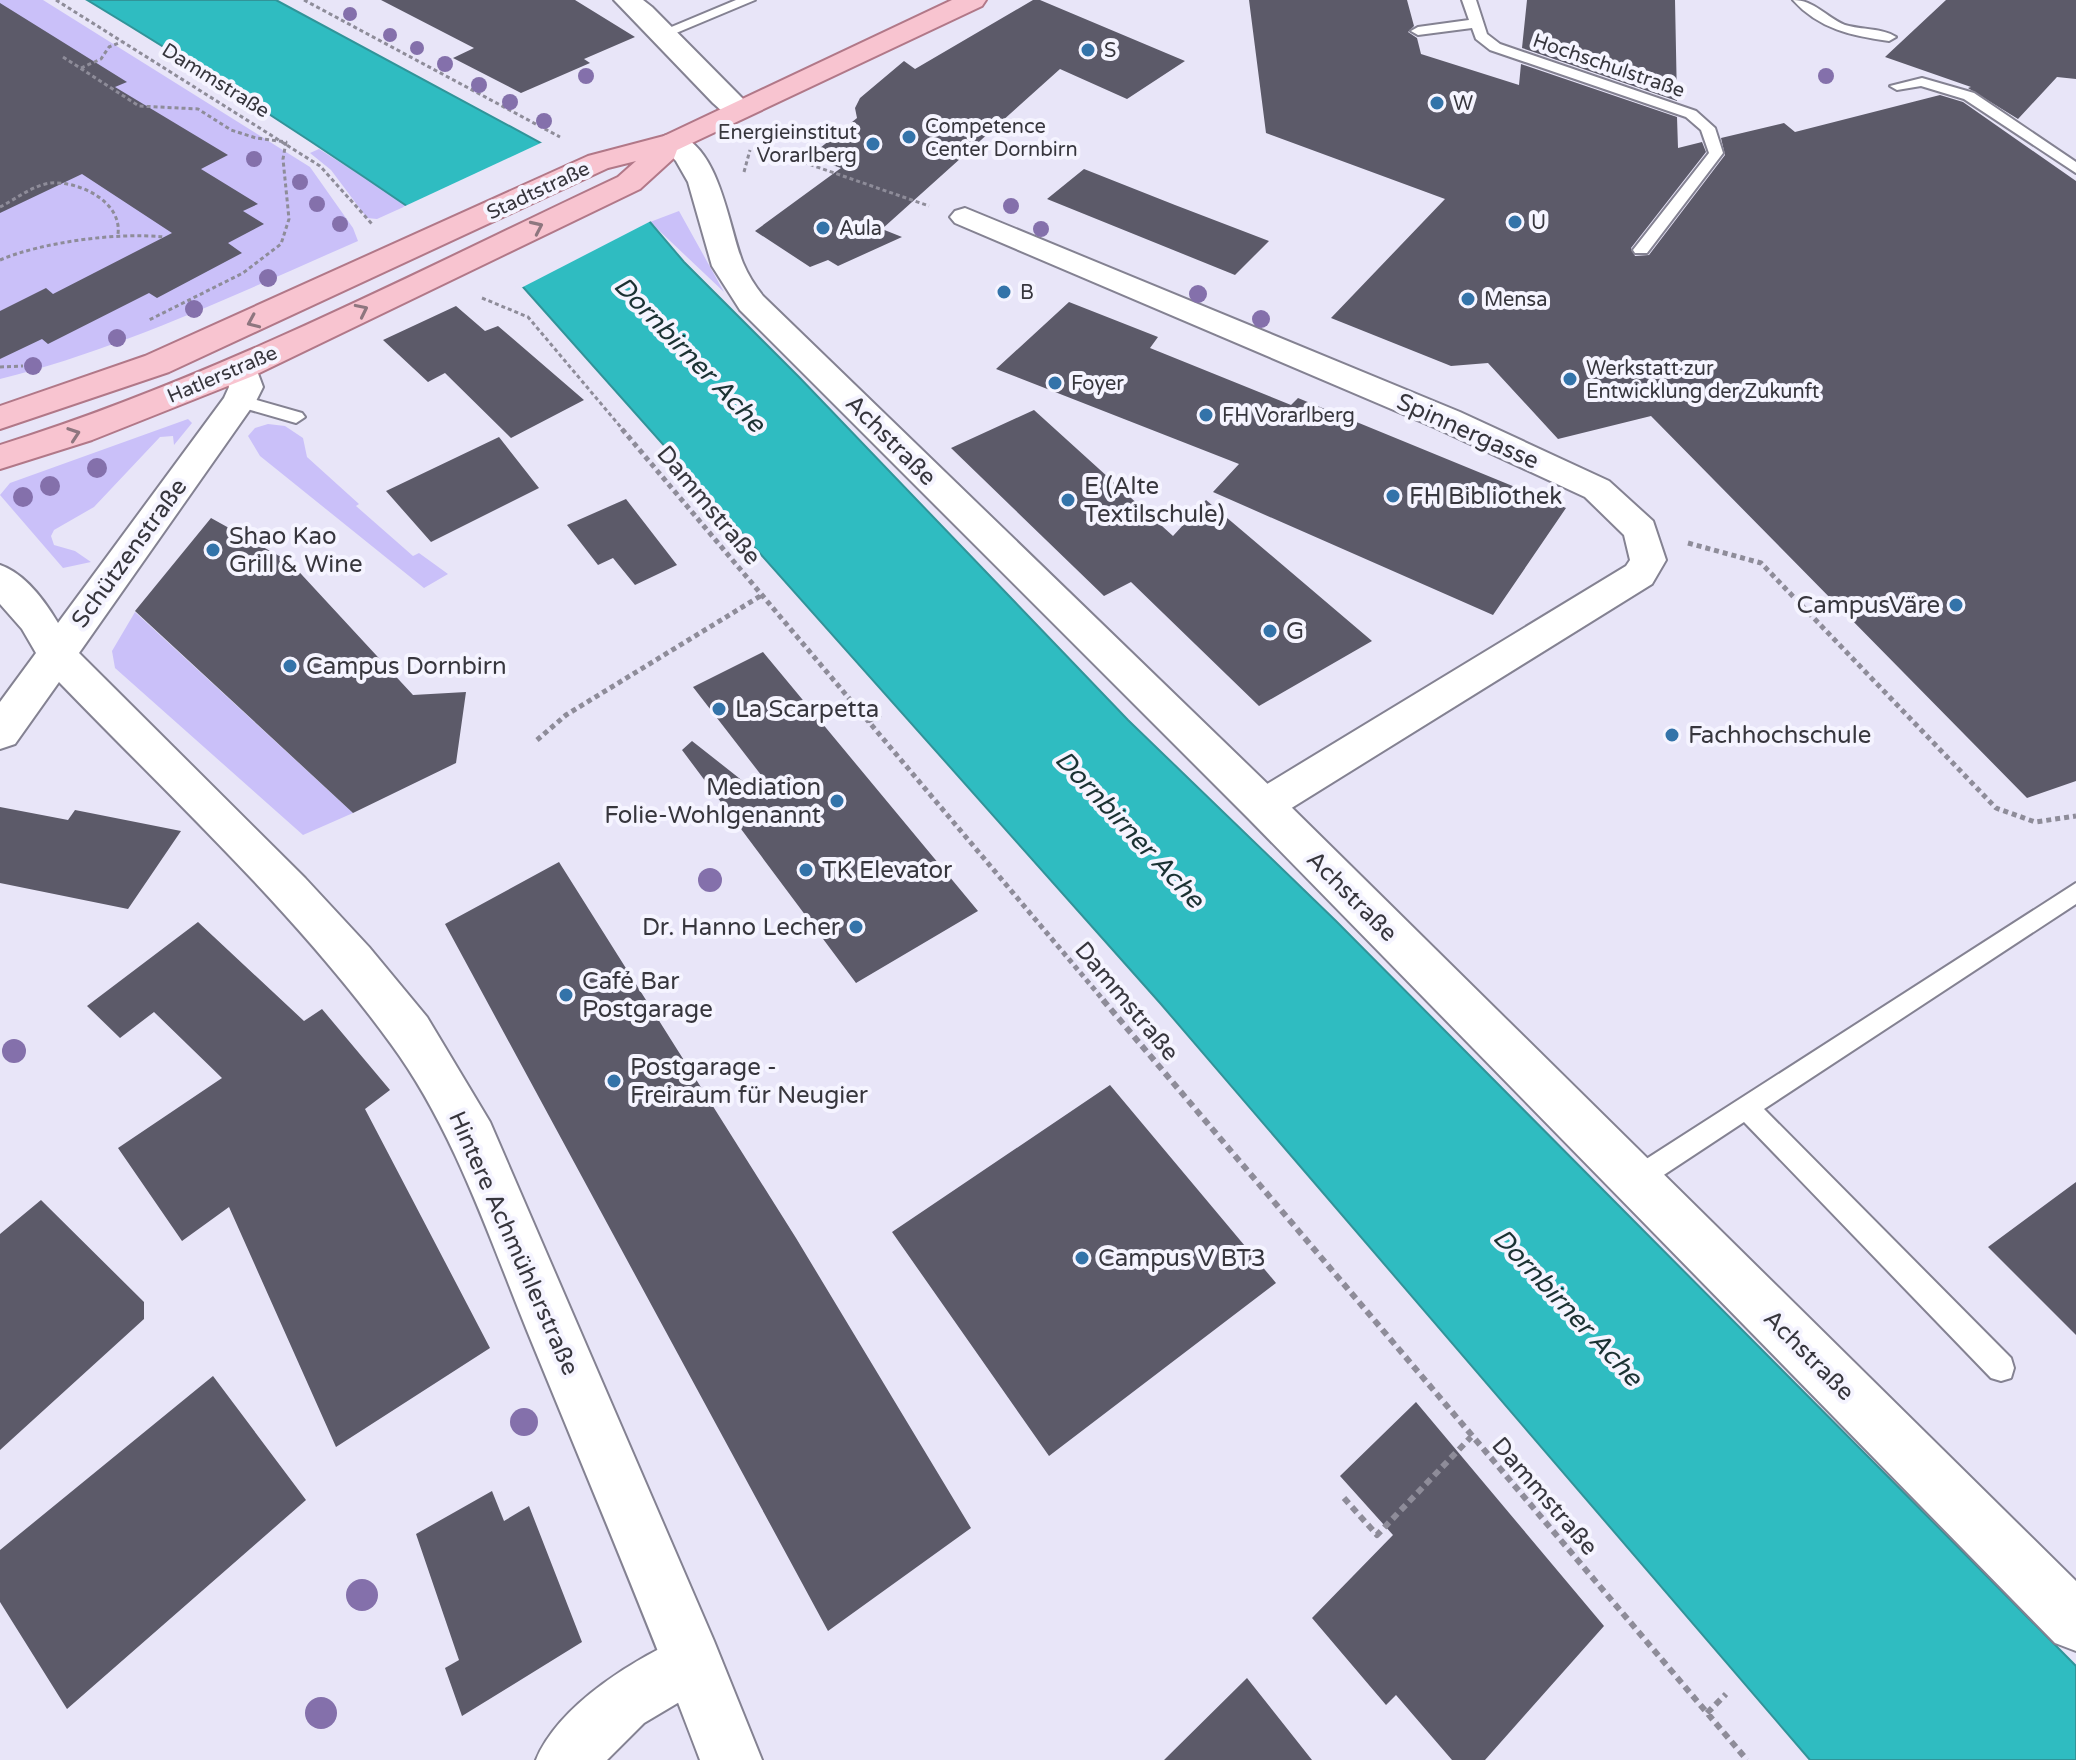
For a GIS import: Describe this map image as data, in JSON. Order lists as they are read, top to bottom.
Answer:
{
  "streets": {
    "main road": ["Stadtstraße", "Hatlerstraße"],
    "street": [
      "Spinnergasse",
      "Achstraße",
      "Schützenstraße",
      "Hintere Achmühlerstraße"
    ],
    "lane": ["Hochschulstraße"],
    "path": ["Dammstraße"]
  },
  "crossings": [
    ["Dammstraße", "Stadtstraße"],
    ["Dammstraße", "Hatlerstraße"],
    ["Stadtstraße", "Hatlerstraße"],
    ["Stadtstraße", "Achstraße"],
    ["Hatlerstraße", "Schützenstraße"],
    ["Schützenstraße", "Hintere Achmühlerstraße"]
  ],
  "water": ["Dornbirner Ache"],
  "places": [
    "S",
    "W",
    "Competence Center Dornbirn",
    "Energieinstitut Vorarlberg",
    "U",
    "Aula",
    "B",
    "Mensa",
    "Werkstatt zur Entwicklung der Zukunft",
    "Foyer",
    "FH Vorarlberg",
    "FH Bibliothek",
    "E (Alte Textilschule)",
    "Shao Kao Grill & Wine",
    "CampusVäre",
    "G",
    "Campus Dornbirn",
    "La Scarpetta",
    "Fachhochschule",
    "Mediation Folie-Wohlgenannt",
    "TK Elevator",
    "Dr. Hanno Lecher",
    "Café Bar Postgarage",
    "Postgarage - Freiraum für Neugier",
    "Campus V BT3"
  ]
}
